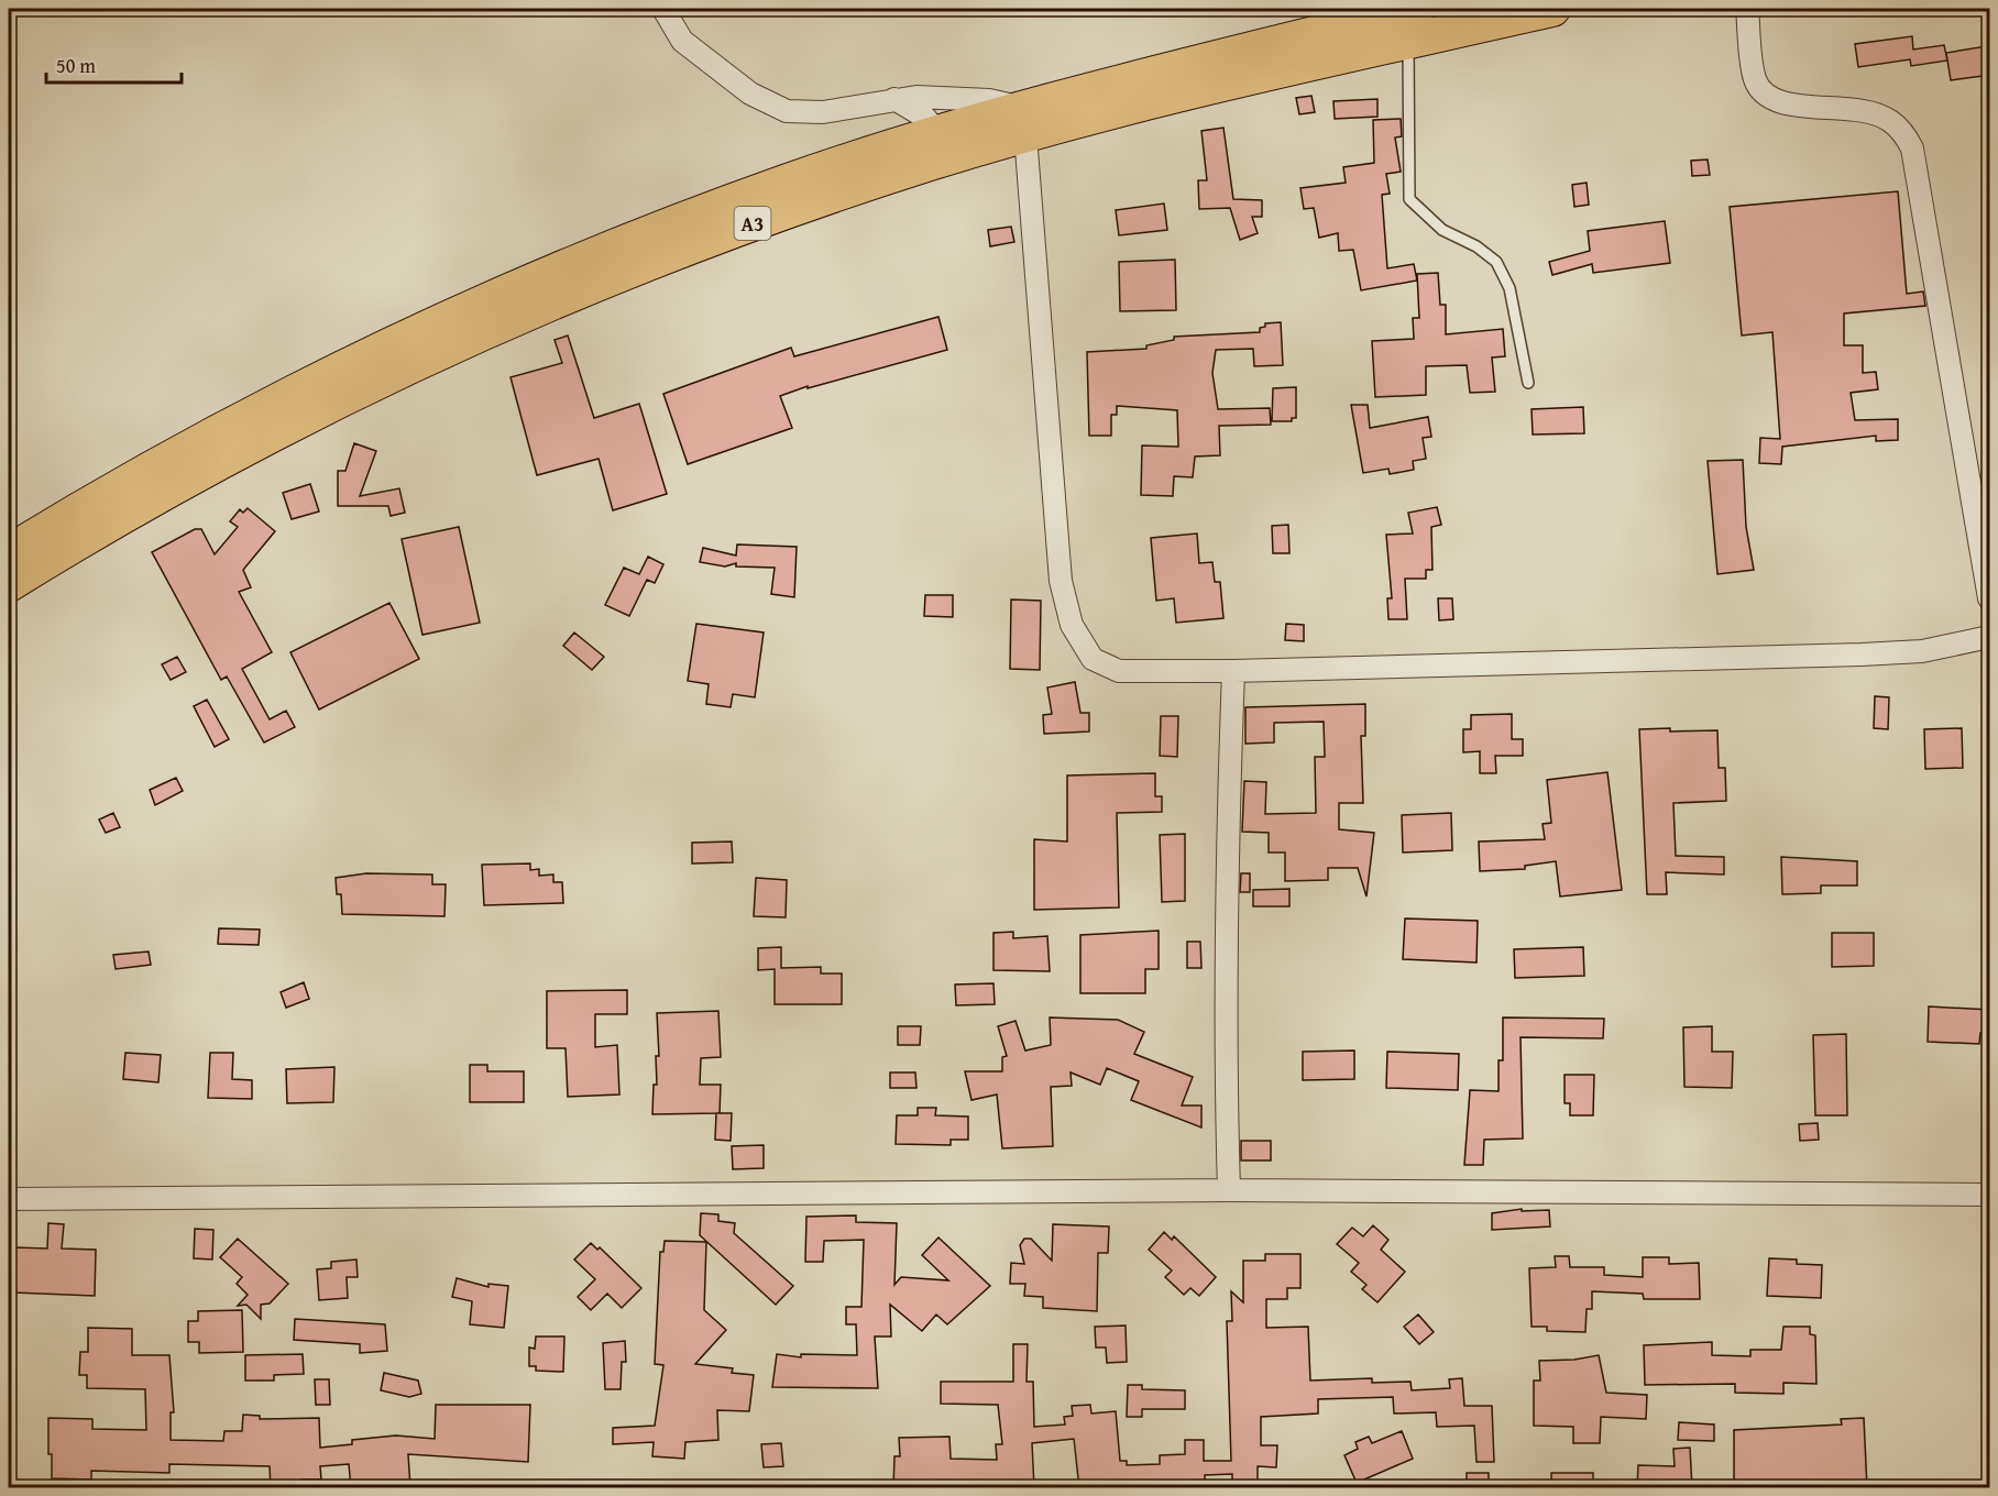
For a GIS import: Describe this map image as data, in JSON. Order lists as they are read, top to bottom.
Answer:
{
  "streets": {
    "highway": ["A3"]
  },
  "scale_bar": "50 m"
}
